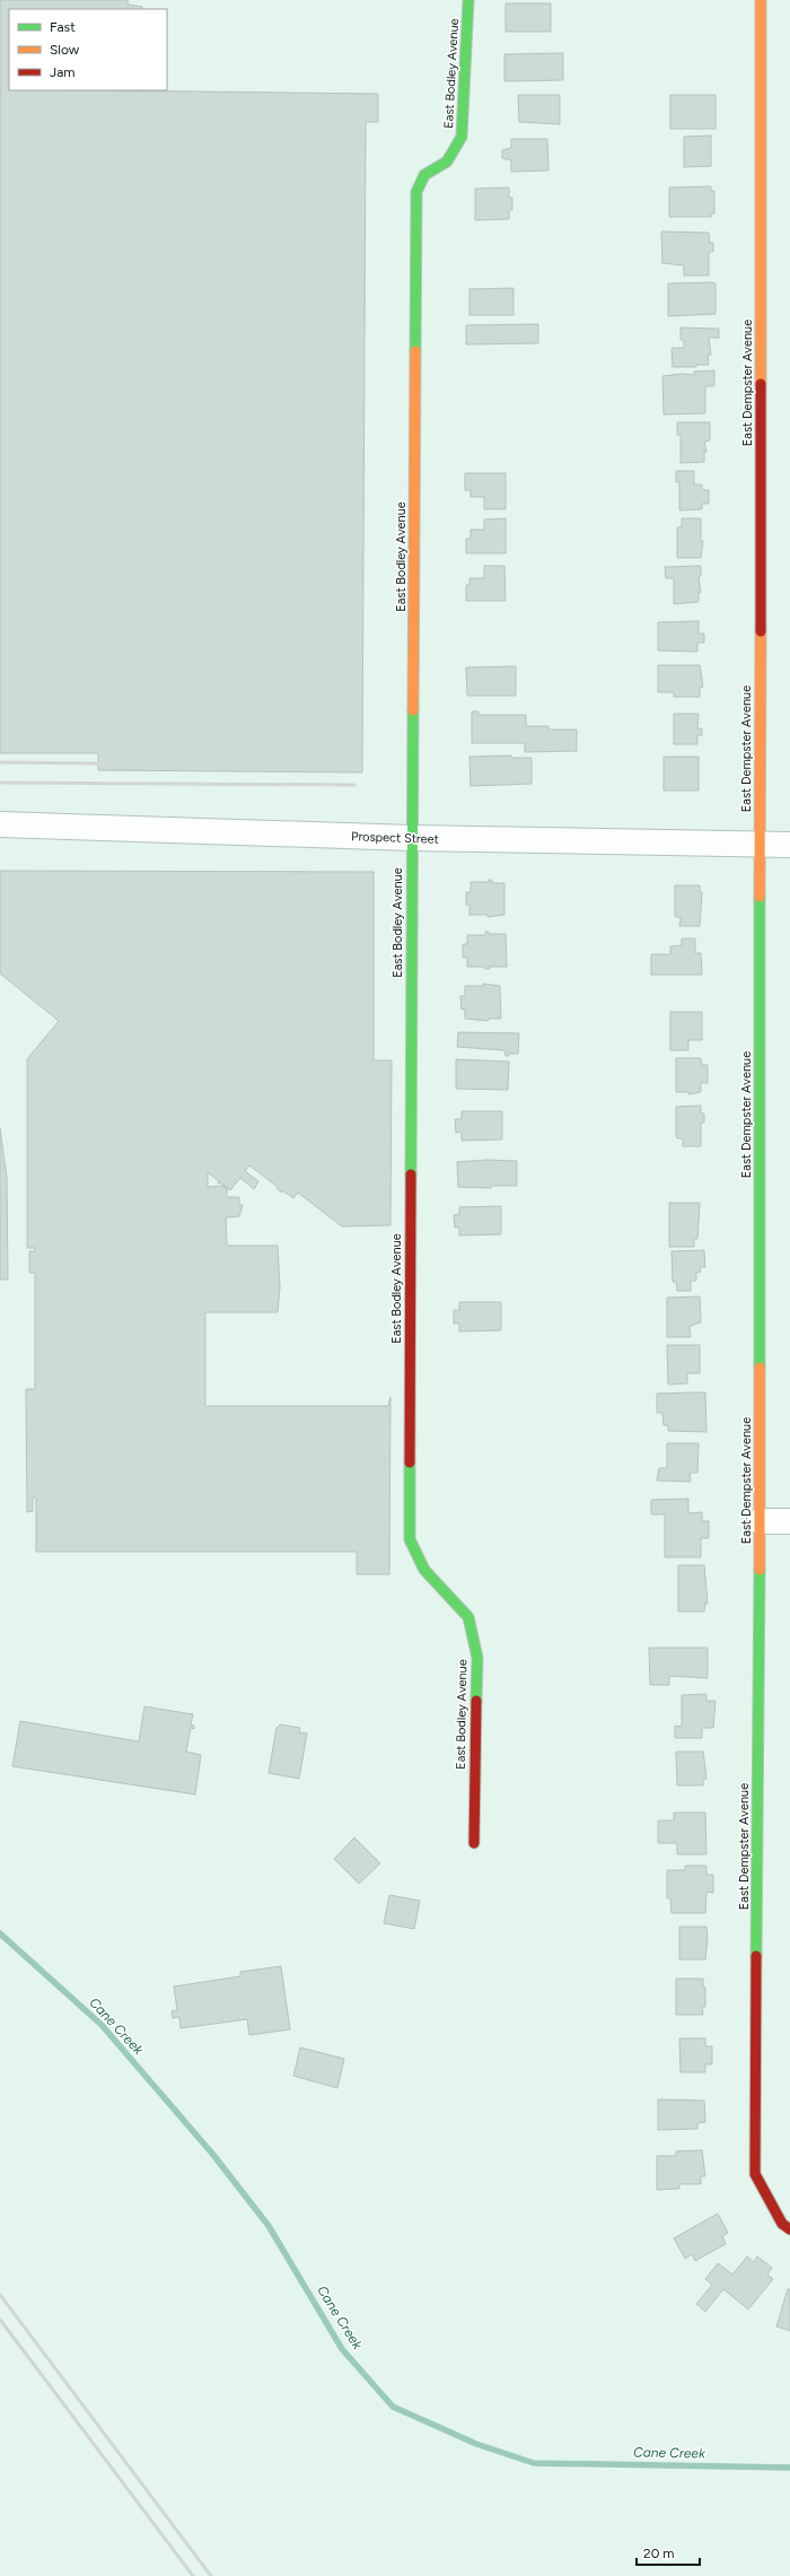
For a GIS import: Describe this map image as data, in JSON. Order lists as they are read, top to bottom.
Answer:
{
  "streets": {
    "street": ["East Bodley Avenue", "East Dempster Avenue", "Prospect Street"]
  },
  "crossings": [
    ["East Bodley Avenue", "Prospect Street"],
    ["East Dempster Avenue", "Prospect Street"]
  ],
  "water": ["Cane Creek"],
  "legend": ["Fast", "Slow", "Jam"],
  "scale_bar": "20 m"
}
